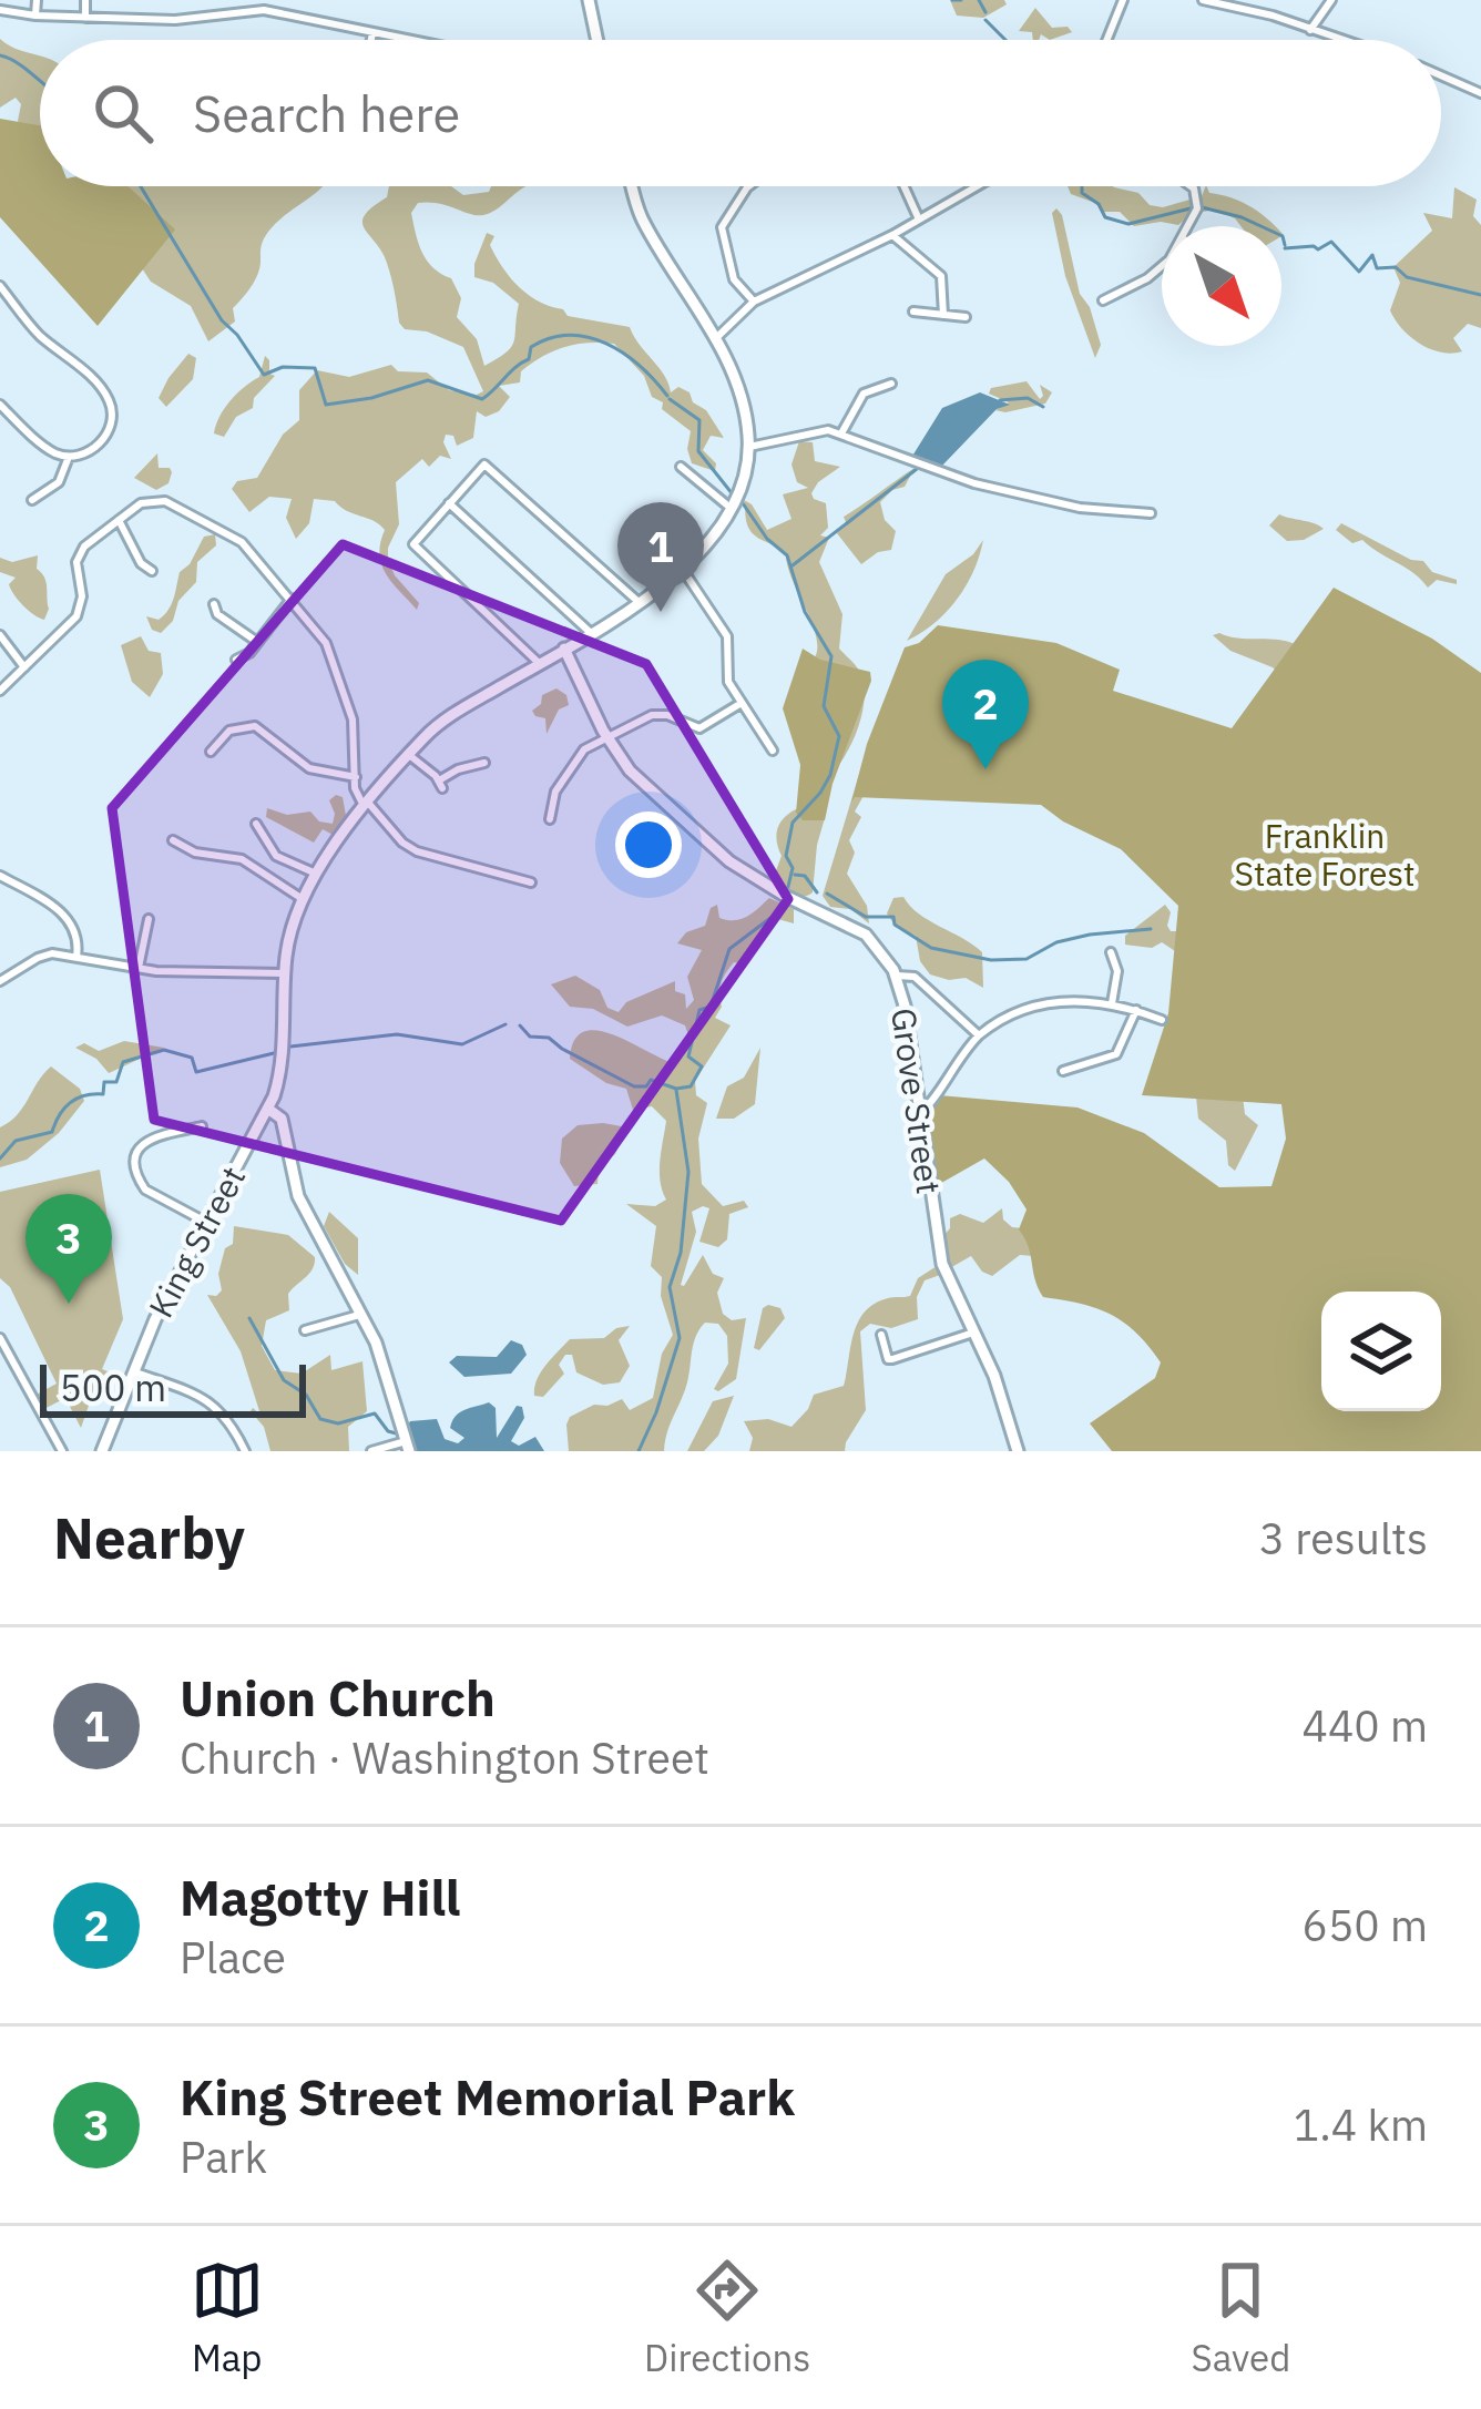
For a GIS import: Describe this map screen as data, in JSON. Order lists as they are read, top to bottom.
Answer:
{
  "streets": {
    "main road": ["Grove Street", "King Street"]
  },
  "crossings": [
    ["Grove Street", "King Street"]
  ],
  "parks": ["Franklin State Forest"],
  "scale_bar": "500 m",
  "north": "bottom right",
  "page": {
    "search": "Search here",
    "pins": ["1", "2", "3"],
    "scale": "500 m",
    "heading": ["Nearby", "3 results"],
    "list": [
      {
        "mark": "1",
        "name": "Union Church",
        "note": "Church · Washington Street",
        "value": "440 m"
      },
      {
        "mark": "2",
        "name": "Magotty Hill",
        "note": "Place",
        "value": "650 m"
      },
      {
        "mark": "3",
        "name": "King Street Memorial Park",
        "note": "Park",
        "value": "1.4 km"
      }
    ],
    "nav": ["Map", "Directions", "Saved"]
  }
}
